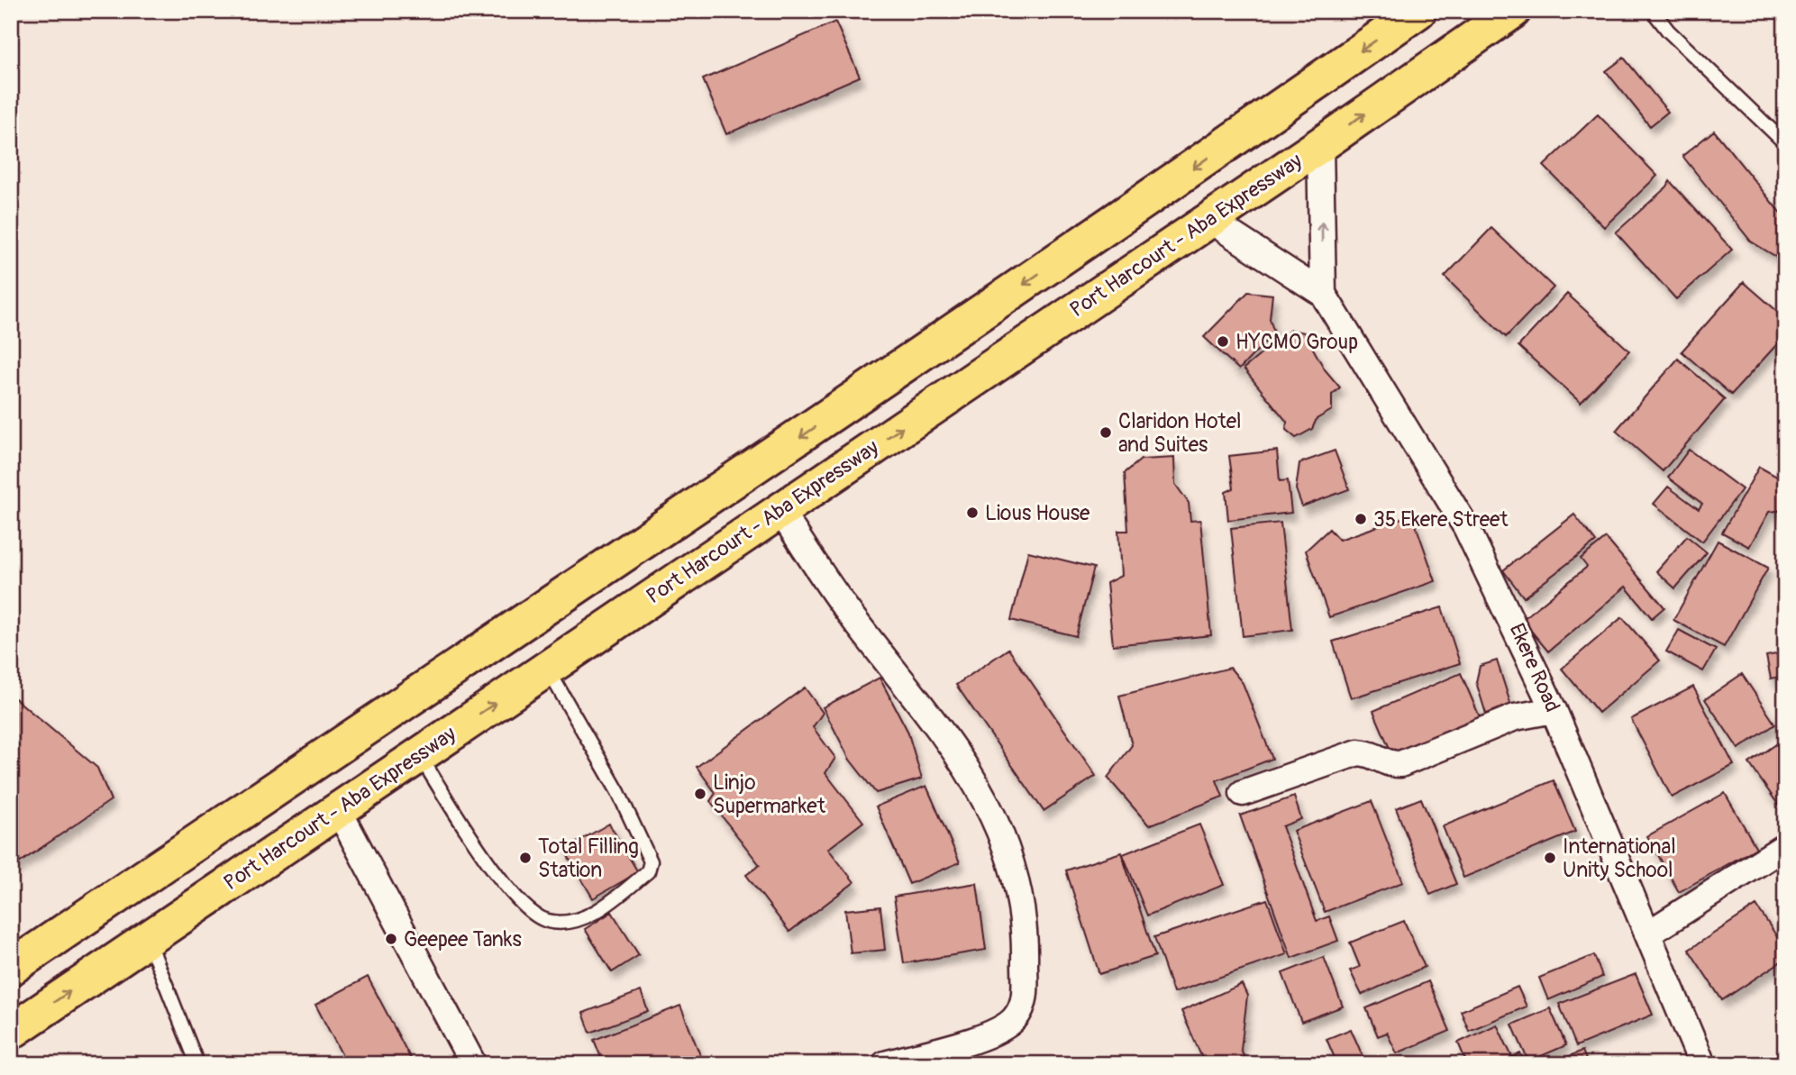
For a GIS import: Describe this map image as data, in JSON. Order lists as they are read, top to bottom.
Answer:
{
  "streets": {
    "highway": ["Port Harcourt - Aba Expressway"],
    "street": ["Ekere Road"]
  },
  "crossings": [
    ["Port Harcourt - Aba Expressway", "Ekere Road"]
  ],
  "places": [
    "HYCMO Group",
    "Claridon Hotel and Suites",
    "Lious House",
    "35 Ekere Street",
    "Linjo Supermarket",
    "Total Filling Station",
    "International Unity School",
    "Geepee Tanks"
  ]
}
